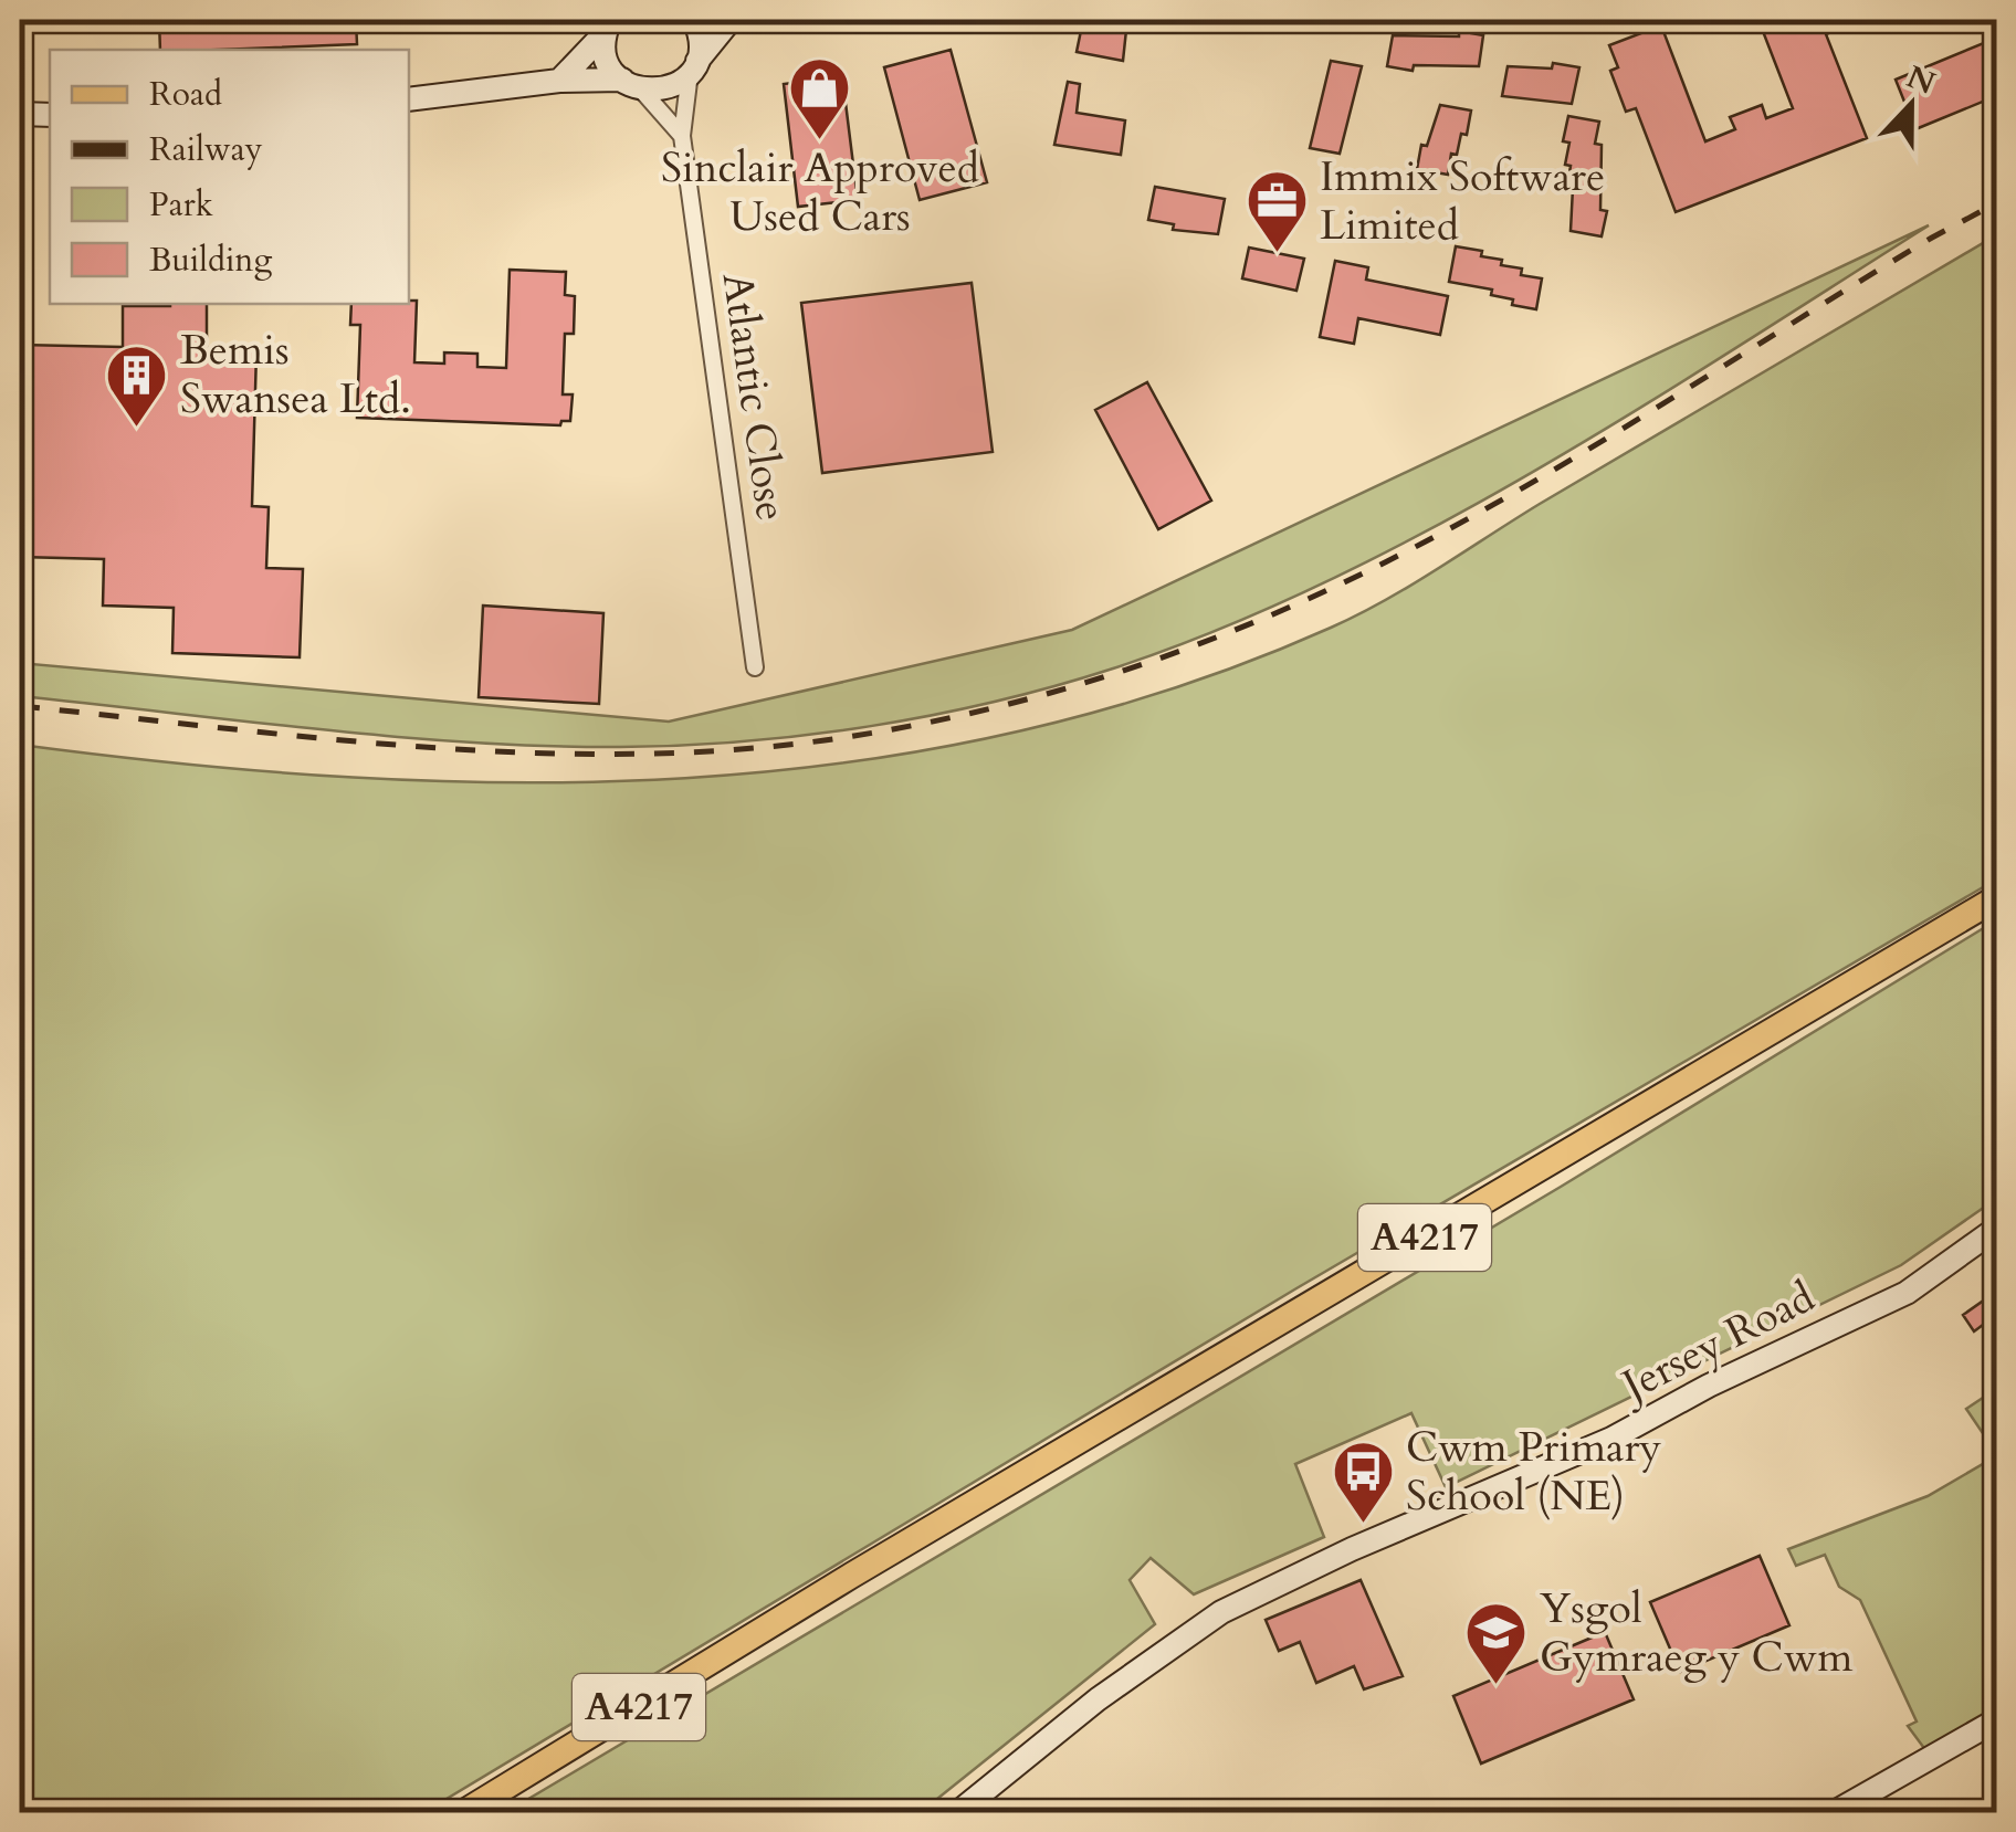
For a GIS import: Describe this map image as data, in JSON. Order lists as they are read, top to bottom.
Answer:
{
  "streets": {
    "main road": ["A4217", "Jersey Road"],
    "street": ["Atlantic Close"]
  },
  "places": {
    "shop": ["Sinclair Approved Used Cars"],
    "office": ["Immix Software Limited"],
    "building": ["Bemis Swansea Ltd."],
    "bus stop": ["Cwm Primary School (NE)"],
    "school or university": ["Ysgol Gymraeg y Cwm"]
  },
  "legend": [
    "Road",
    "Railway",
    "Park",
    "Building"
  ],
  "north": "top"
}
